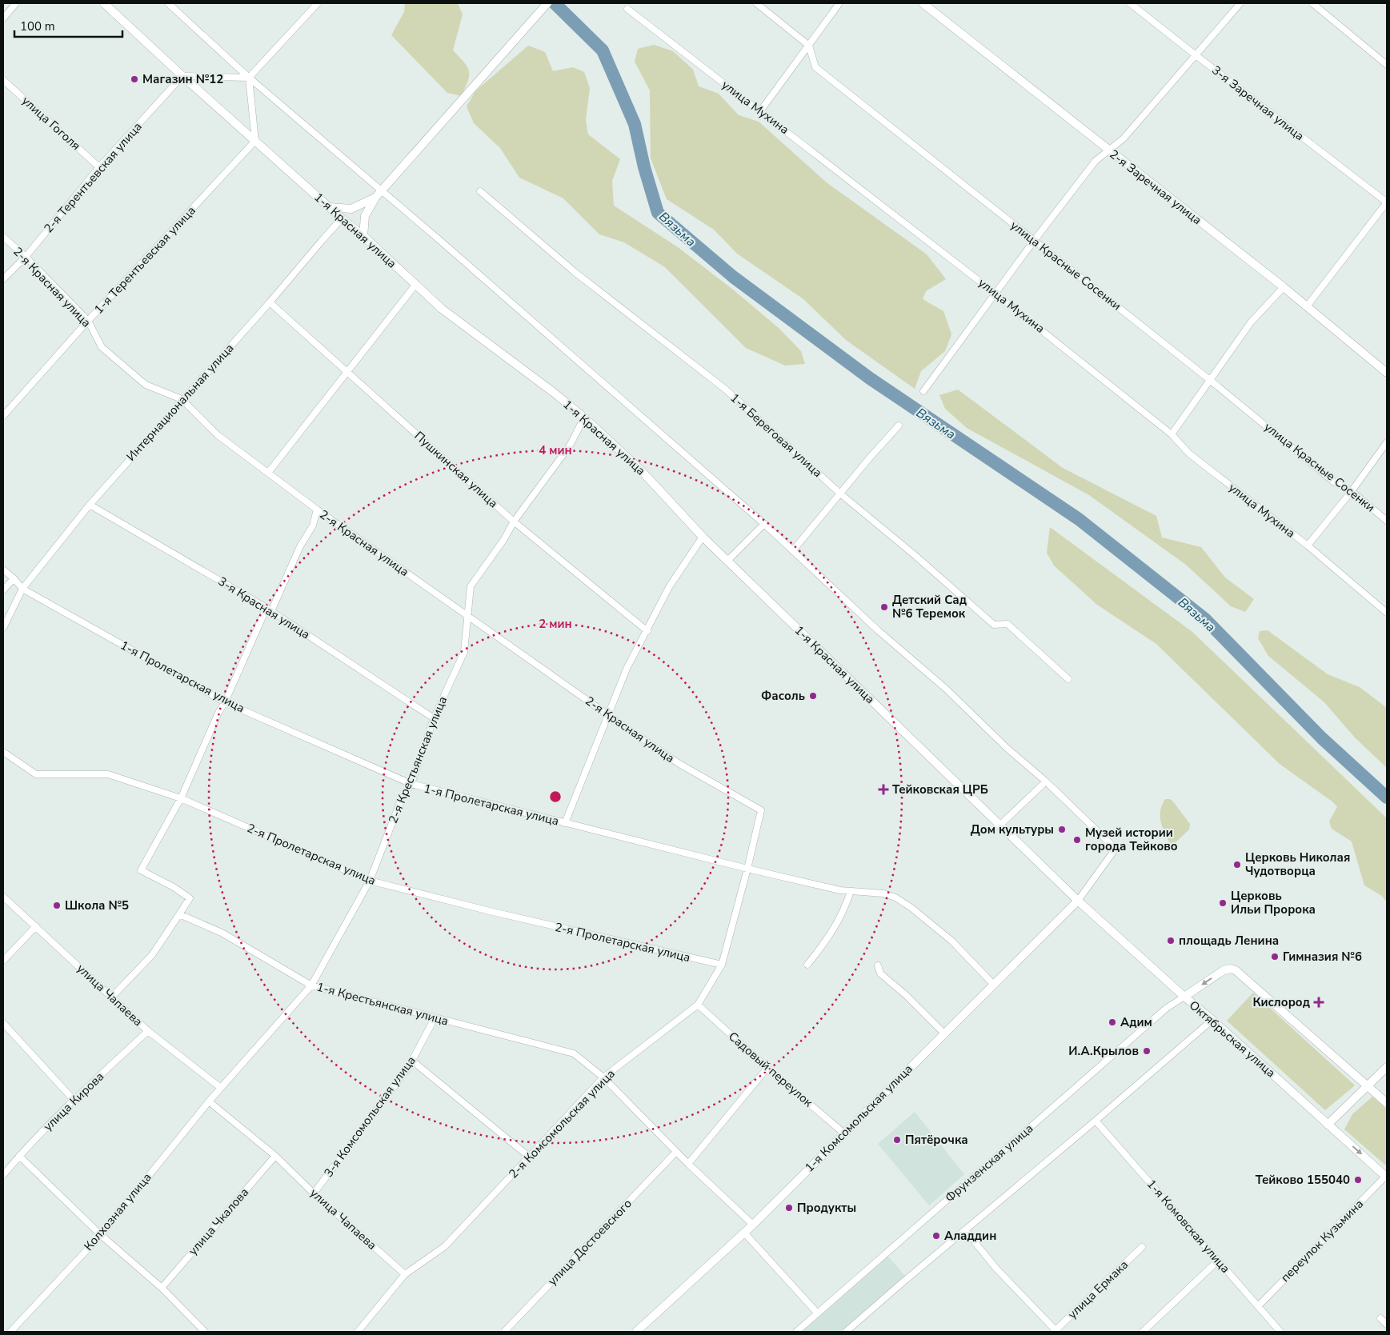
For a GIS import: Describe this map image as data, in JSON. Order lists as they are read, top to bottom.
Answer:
{
  "streets": {
    "main road": [
      "2-я Заречная улица",
      "1-я Красная улица",
      "Октябрьская улица",
      "1-я Комсомольская улица"
    ],
    "street": [
      "3-я Заречная улица",
      "улица Мухина",
      "улица Гоголя",
      "2-я Терентьевская улица",
      "1-я Терентьевская улица",
      "улица Красные Сосенки",
      "2-я Красная улица",
      "Интернациональная улица",
      "1-я Береговая улица",
      "Пушкинская улица",
      "3-я Красная улица",
      "1-я Пролетарская улица",
      "2-я Крестьянская улица",
      "2-я Пролетарская улица",
      "улица Чапаева",
      "1-я Крестьянская улица",
      "Садовый переулок",
      "улица Кирова",
      "3-я Комсомольская улица",
      "2-я Комсомольская улица",
      "Фрунзенская улица",
      "Колхозная улица",
      "улица Чкалова",
      "1-я Комовская улица",
      "переулок Кузьмина",
      "улица Достоевского",
      "улица Ермака"
    ]
  },
  "crossings": [
    ["улица Гоголя", "2-я Терентьевская улица"],
    ["2-я Терентьевская улица", "1-я Красная улица"],
    ["2-я Терентьевская улица", "2-я Красная улица"],
    ["1-я Красная улица", "1-я Терентьевская улица"],
    ["1-я Красная улица", "Интернациональная улица"],
    ["1-я Красная улица", "2-я Крестьянская улица"],
    ["1-я Красная улица", "Октябрьская улица"],
    ["1-я Красная улица", "1-я Комсомольская улица"],
    ["1-я Терентьевская улица", "2-я Красная улица"],
    ["2-я Красная улица", "Интернациональная улица"],
    ["2-я Красная улица", "2-я Крестьянская улица"],
    ["2-я Красная улица", "2-я Комсомольская улица"],
    ["Интернациональная улица", "Пушкинская улица"],
    ["Интернациональная улица", "3-я Красная улица"],
    ["Интернациональная улица", "1-я Пролетарская улица"],
    ["Пушкинская улица", "2-я Крестьянская улица"],
    ["3-я Красная улица", "2-я Крестьянская улица"],
    ["1-я Пролетарская улица", "2-я Крестьянская улица"],
    ["1-я Пролетарская улица", "1-я Комсомольская улица"],
    ["1-я Пролетарская улица", "2-я Комсомольская улица"],
    ["2-я Крестьянская улица", "2-я Пролетарская улица"],
    ["2-я Крестьянская улица", "улица Чапаева"],
    ["2-я Крестьянская улица", "1-я Крестьянская улица"],
    ["2-я Крестьянская улица", "Колхозная улица"],
    ["2-я Пролетарская улица", "2-я Комсомольская улица"],
    ["улица Чапаева", "улица Кирова"],
    ["улица Чапаева", "3-я Комсомольская улица"],
    ["улица Чапаева", "2-я Комсомольская улица"],
    ["улица Чапаева", "Колхозная улица"],
    ["улица Чапаева", "улица Чкалова"],
    ["1-я Крестьянская улица", "3-я Комсомольская улица"],
    ["1-я Крестьянская улица", "1-я Комсомольская улица"],
    ["1-я Крестьянская улица", "2-я Комсомольская улица"],
    ["1-я Крестьянская улица", "улица Достоевского"],
    ["Октябрьская улица", "1-я Комсомольская улица"],
    ["Октябрьская улица", "Фрунзенская улица"],
    ["Октябрьская улица", "переулок Кузьмина"],
    ["Садовый переулок", "1-я Комсомольская улица"],
    ["Садовый переулок", "2-я Комсомольская улица"],
    ["1-я Комовская улица", "переулок Кузьмина"]
  ],
  "water": ["Вязьма"],
  "places": {
    "other": [
      "Магазин №12",
      "Детский Сад №6 Теремок",
      "Фасоль",
      "Дом культуры",
      "Музей истории города Тейково",
      "Церковь Николая Чудотворца",
      "Церковь Ильи Пророка",
      "Школа №5",
      "площадь Ленина",
      "Гимназия №6",
      "Адим",
      "И.А.Крылов",
      "Пятёрочка",
      "Тейково 155040",
      "Продукты",
      "Аладдин"
    ],
    "health": ["Тейковская ЦРБ", "Кислород"]
  },
  "scale_bar": "100 m",
  "rings": ["4 мин", "2 мин"]
}
